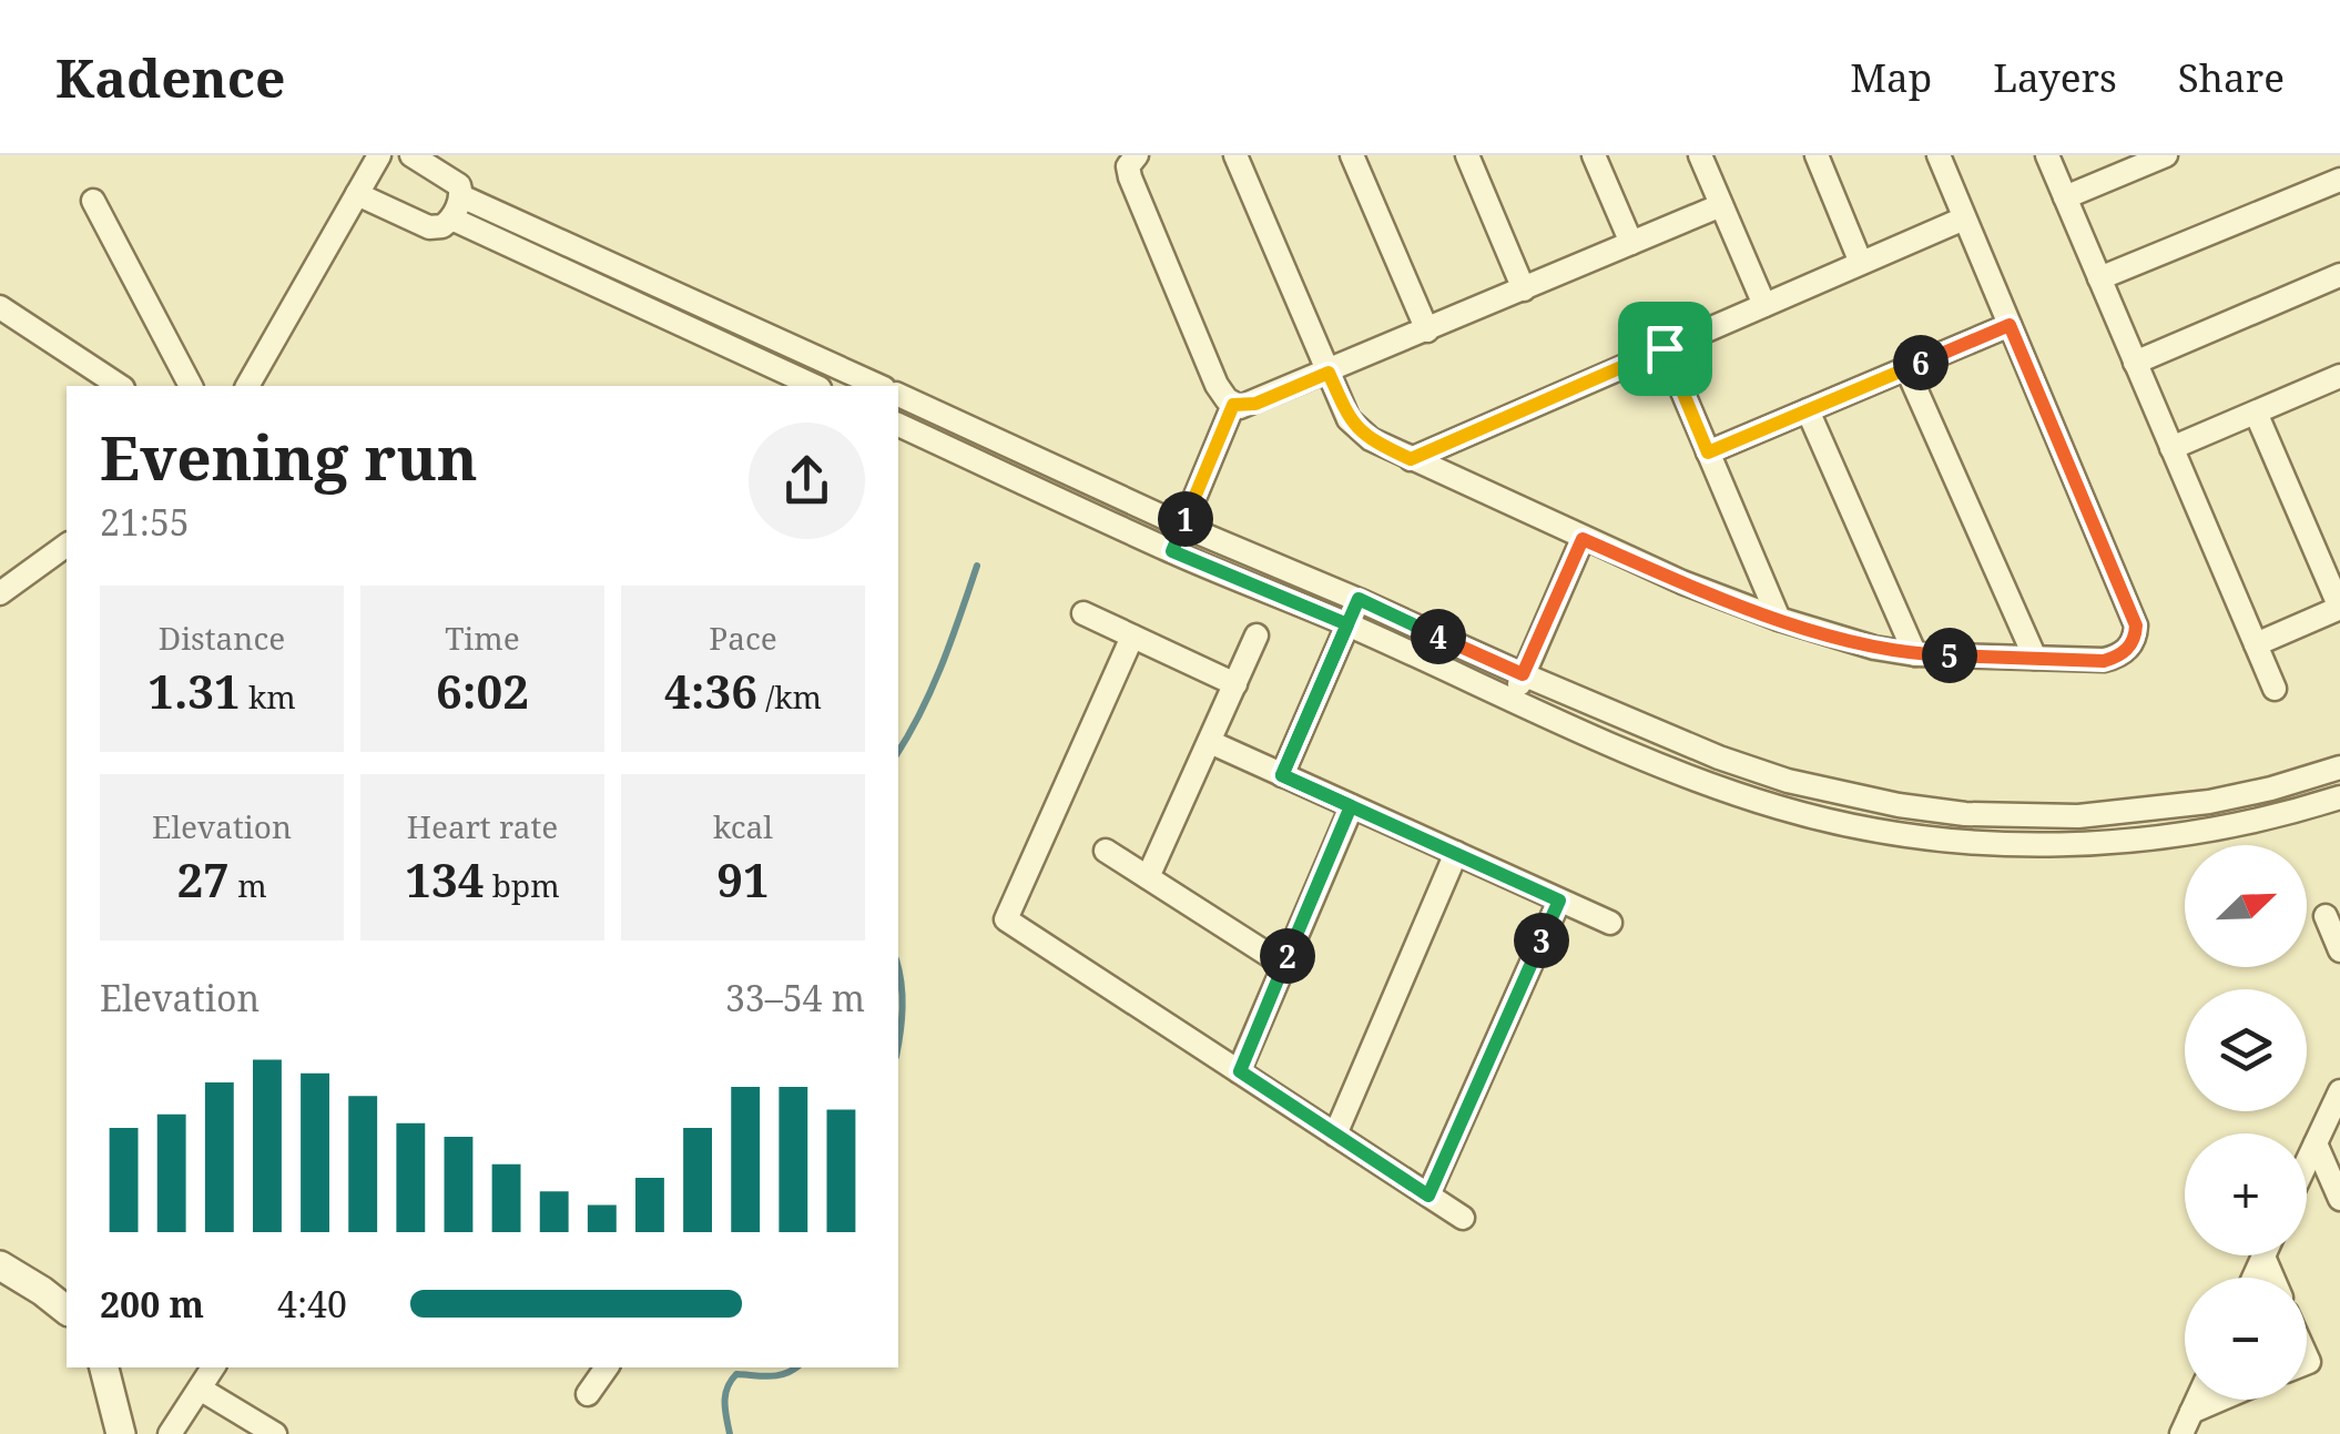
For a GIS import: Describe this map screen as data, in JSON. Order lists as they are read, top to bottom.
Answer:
{
  "north": "top right",
  "page": {
    "header": "Kadence",
    "nav": ["Map", "Layers", "Share"],
    "pins": [
      "6",
      "1",
      "4",
      "5",
      "3",
      "2"
    ],
    "heading": ["Evening run", "21:55"],
    "stats": [
      ["Distance", "1.31 km"],
      ["Time", "6:02"],
      ["Pace", "4:36 /km"],
      ["Elevation", "27 m"],
      ["Heart rate", "134 bpm"],
      ["kcal", "91"]
    ],
    "map_buttons": ["+", "−"],
    "chart": ["Elevation", "33–54 m"],
    "list": [
      {
        "name": "200 m",
        "note": "4:40"
      }
    ]
  }
}
